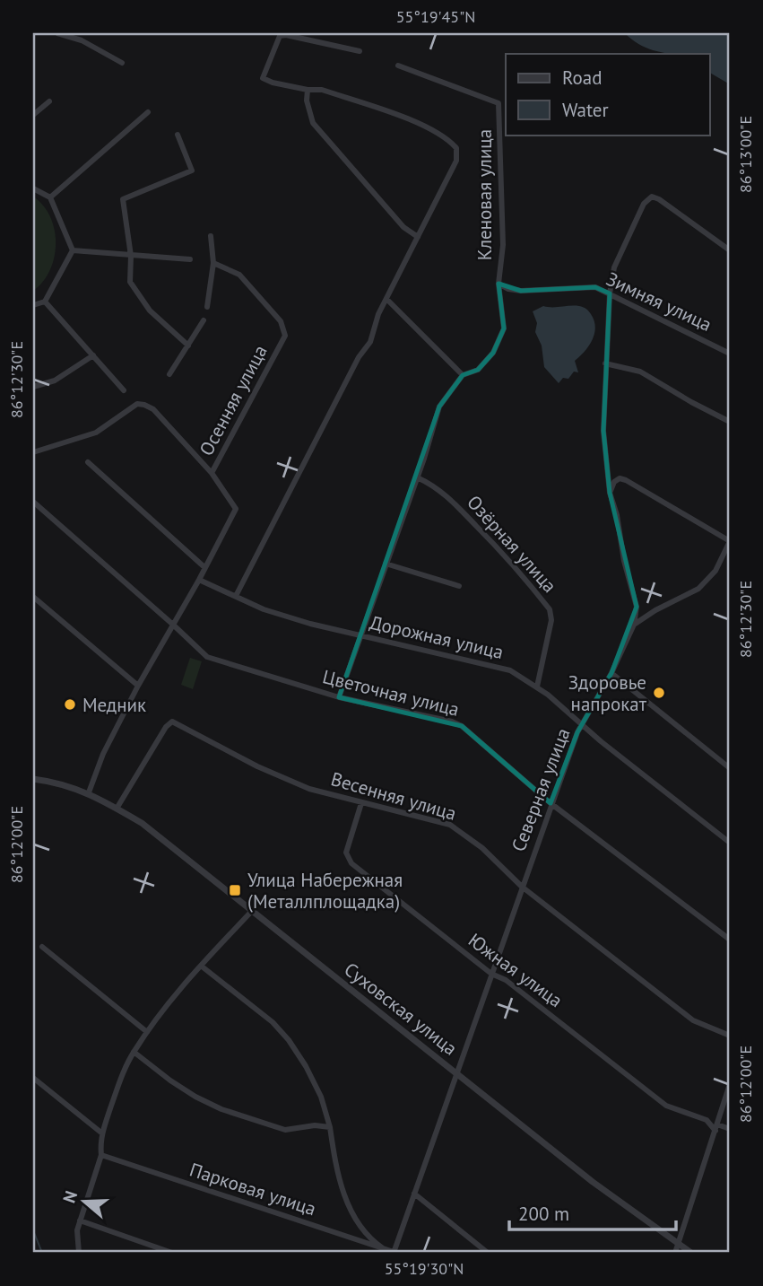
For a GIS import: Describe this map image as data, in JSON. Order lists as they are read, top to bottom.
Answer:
{
  "streets": {
    "street": [
      "Кленовая улица",
      "Зимняя улица",
      "Осенняя улица",
      "Озёрная улица",
      "Дорожная улица",
      "Цветочная улица",
      "Северная улица",
      "Весенняя улица",
      "Южная улица",
      "Суховская улица",
      "Парковая улица"
    ]
  },
  "crossings": [
    ["Кленовая улица", "Зимняя улица"],
    ["Кленовая улица", "Озёрная улица"],
    ["Кленовая улица", "Дорожная улица"],
    ["Кленовая улица", "Цветочная улица"],
    ["Зимняя улица", "Северная улица"],
    ["Озёрная улица", "Дорожная улица"],
    ["Дорожная улица", "Северная улица"],
    ["Цветочная улица", "Северная улица"],
    ["Северная улица", "Весенняя улица"],
    ["Северная улица", "Южная улица"],
    ["Северная улица", "Суховская улица"],
    ["Северная улица", "Парковая улица"],
    ["Весенняя улица", "Южная улица"],
    ["Весенняя улица", "Суховская улица"]
  ],
  "places": {
    "other": ["Здоровье напрокат", "Медник"],
    "transit": ["Улица Набережная (Металлплощадка)"]
  },
  "legend": ["Road", "Water"],
  "scale_bar": "200 m",
  "north": "left",
  "coordinates": [
    "55°19'45\"N",
    "86°13'00\"E",
    "86°12'30\"E",
    "86°12'00\"E",
    "55°19'30\"N"
  ]
}
